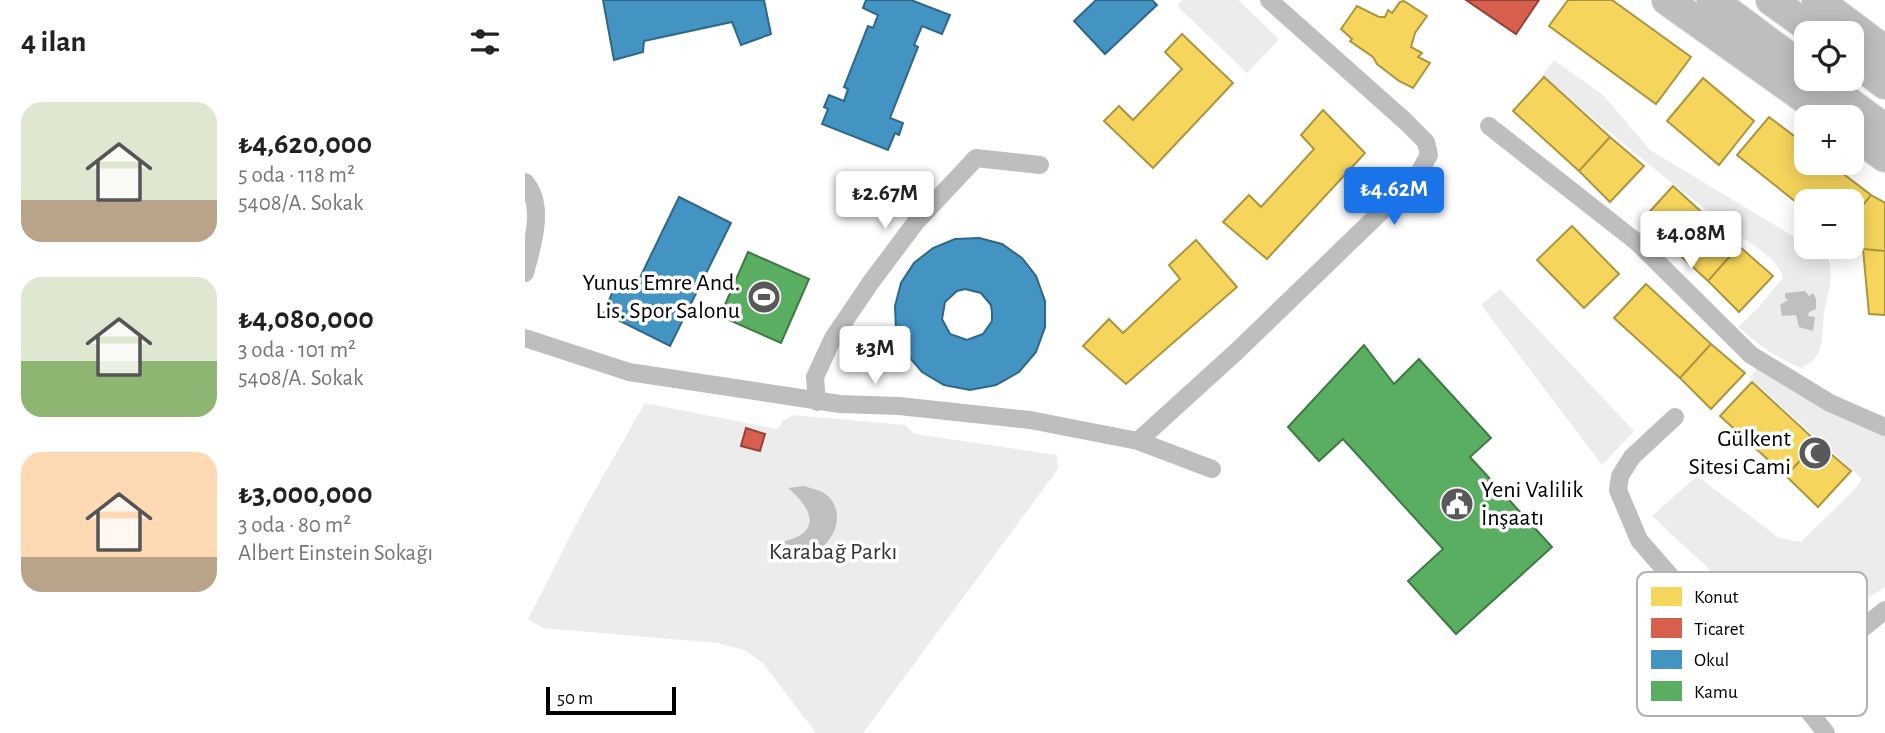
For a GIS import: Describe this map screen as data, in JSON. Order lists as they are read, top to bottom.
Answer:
{
  "parks": ["Karabağ Parkı"],
  "places": {
    "sports": ["Yunus Emre And. Lis. Spor Salonu"],
    "mosque": ["Gülkent Sitesi Cami"],
    "public building": ["Yeni Valilik İnşaatı"]
  },
  "legend": [
    "Konut",
    "Ticaret",
    "Okul",
    "Kamu"
  ],
  "scale_bar": "50 m",
  "page": {
    "heading": "4 ilan",
    "map_buttons": ["+", "−"],
    "list": [
      {
        "name": "₺4,620,000",
        "note": "5 oda · 118 m² · 5408/A. Sokak"
      },
      {
        "name": "₺4,080,000",
        "note": "3 oda · 101 m² · 5408/A. Sokak"
      },
      {
        "name": "₺3,000,000",
        "note": "3 oda · 80 m² · Albert Einstein Sokağı"
      }
    ],
    "price": [
      "₺4.62M",
      "₺2.67M",
      "₺4.08M",
      "₺3M"
    ],
    "scale": "50 m"
  }
}
